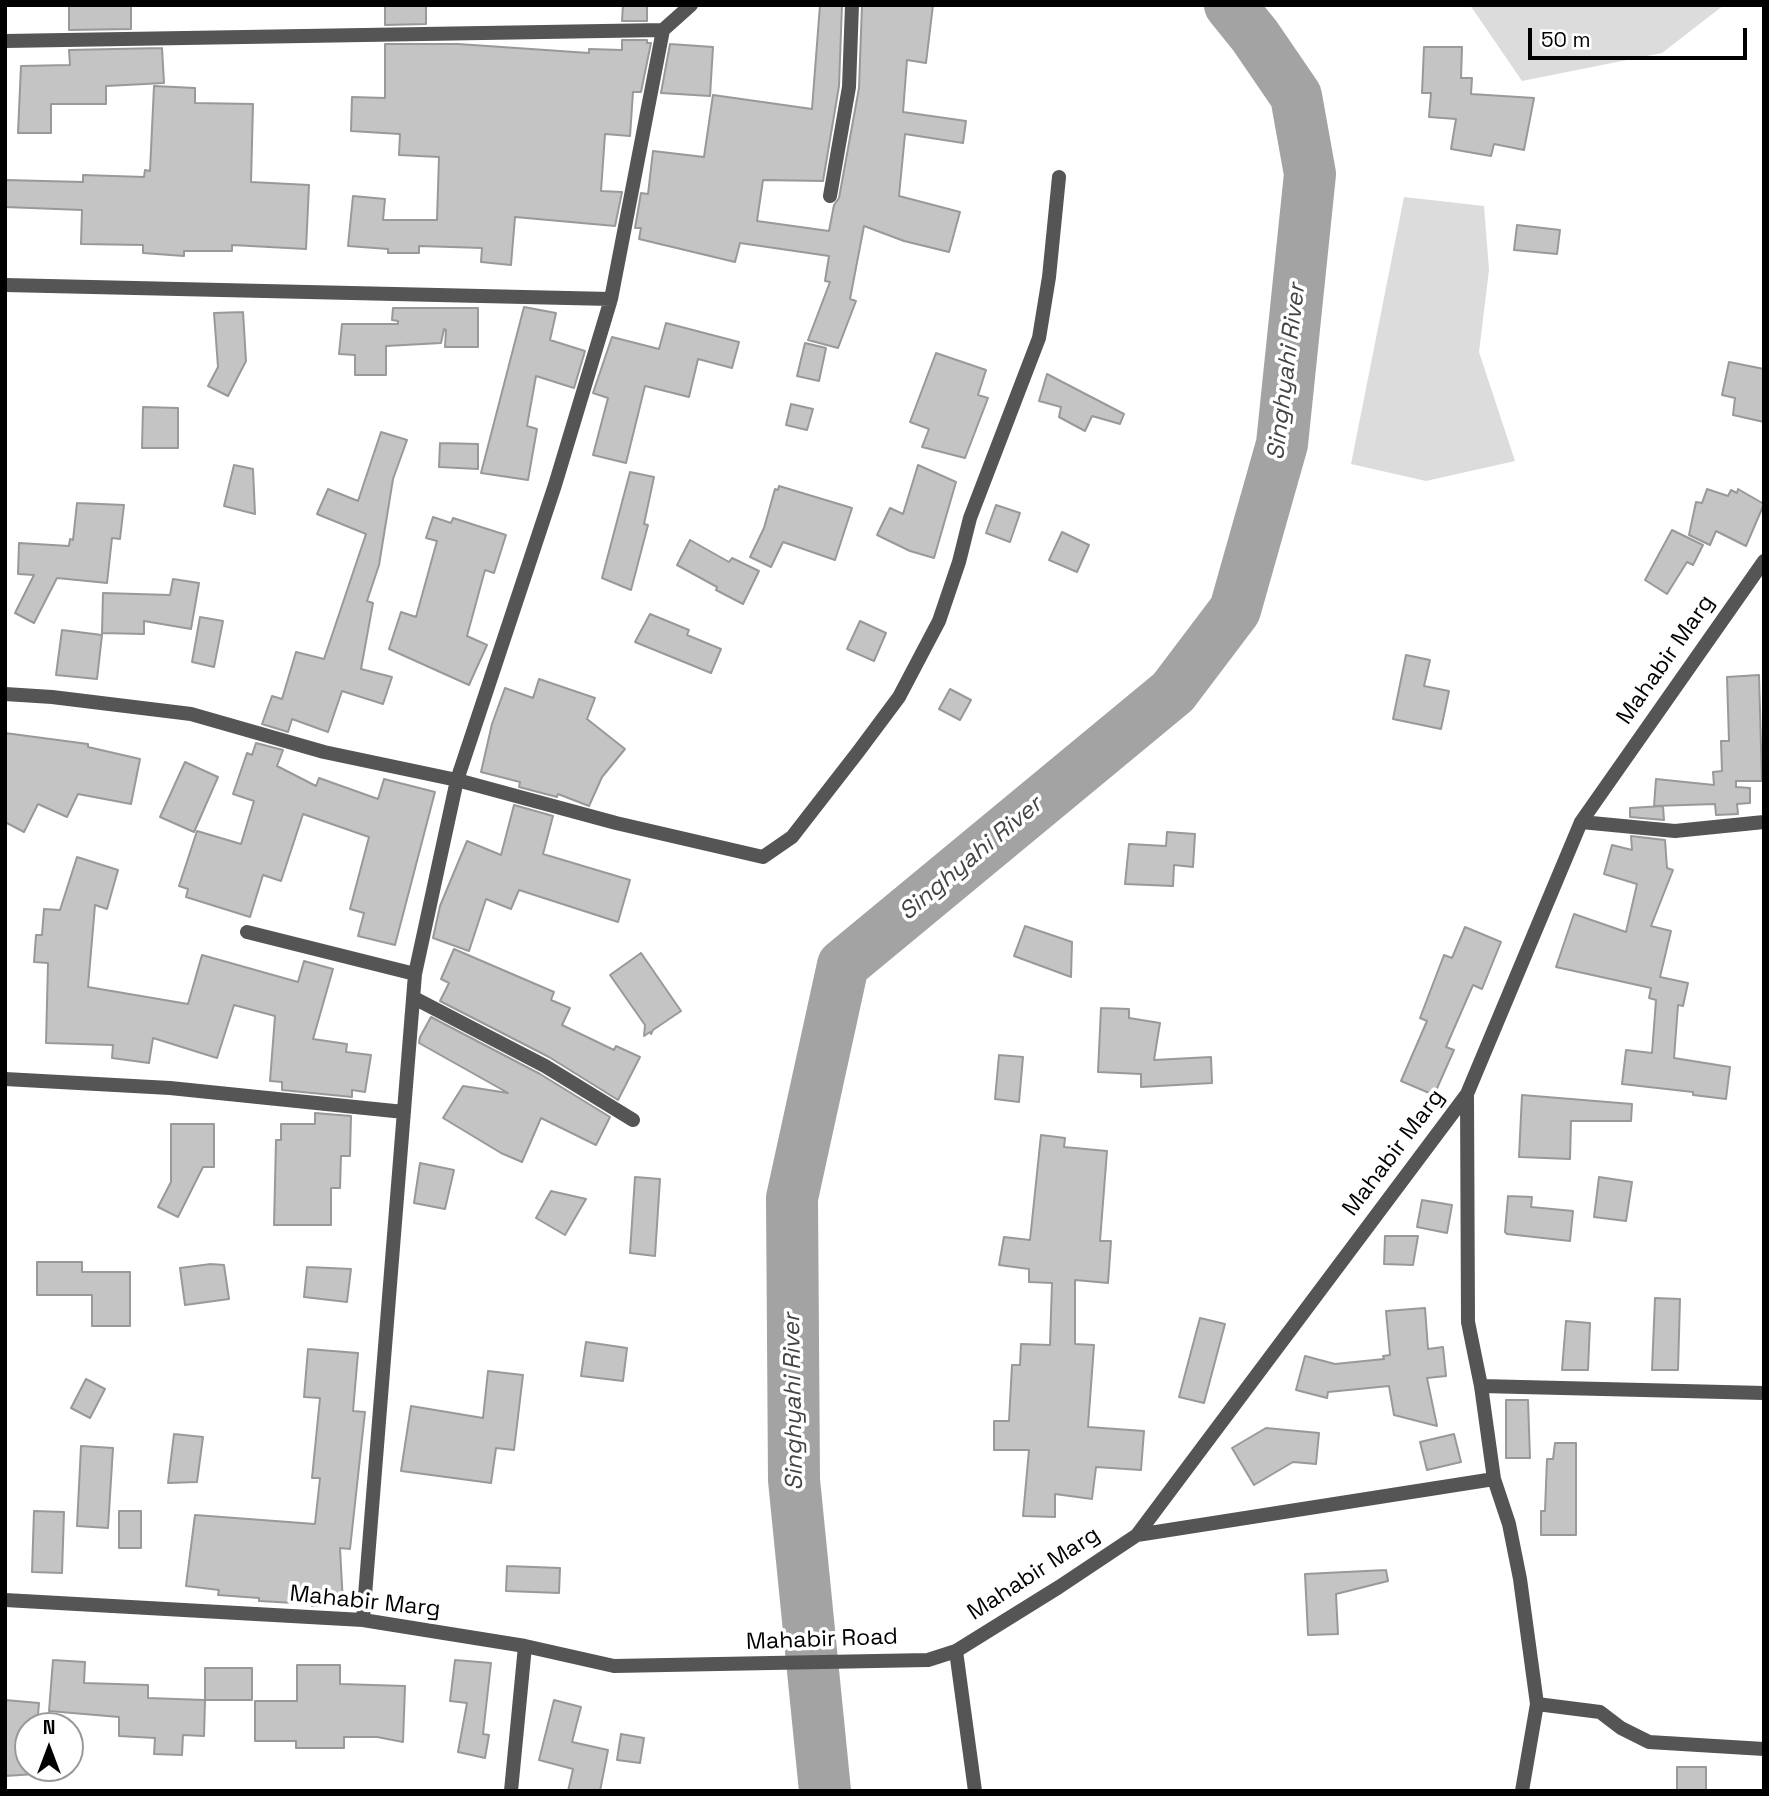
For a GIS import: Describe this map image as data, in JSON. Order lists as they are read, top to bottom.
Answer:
{
  "streets": {
    "street": ["Mahabir Marg", "Mahabir Road"]
  },
  "crossings": [
    ["Mahabir Marg", "Mahabir Road"]
  ],
  "water": ["Singhyahi River"],
  "scale_bar": "50 m",
  "north": "top"
}
